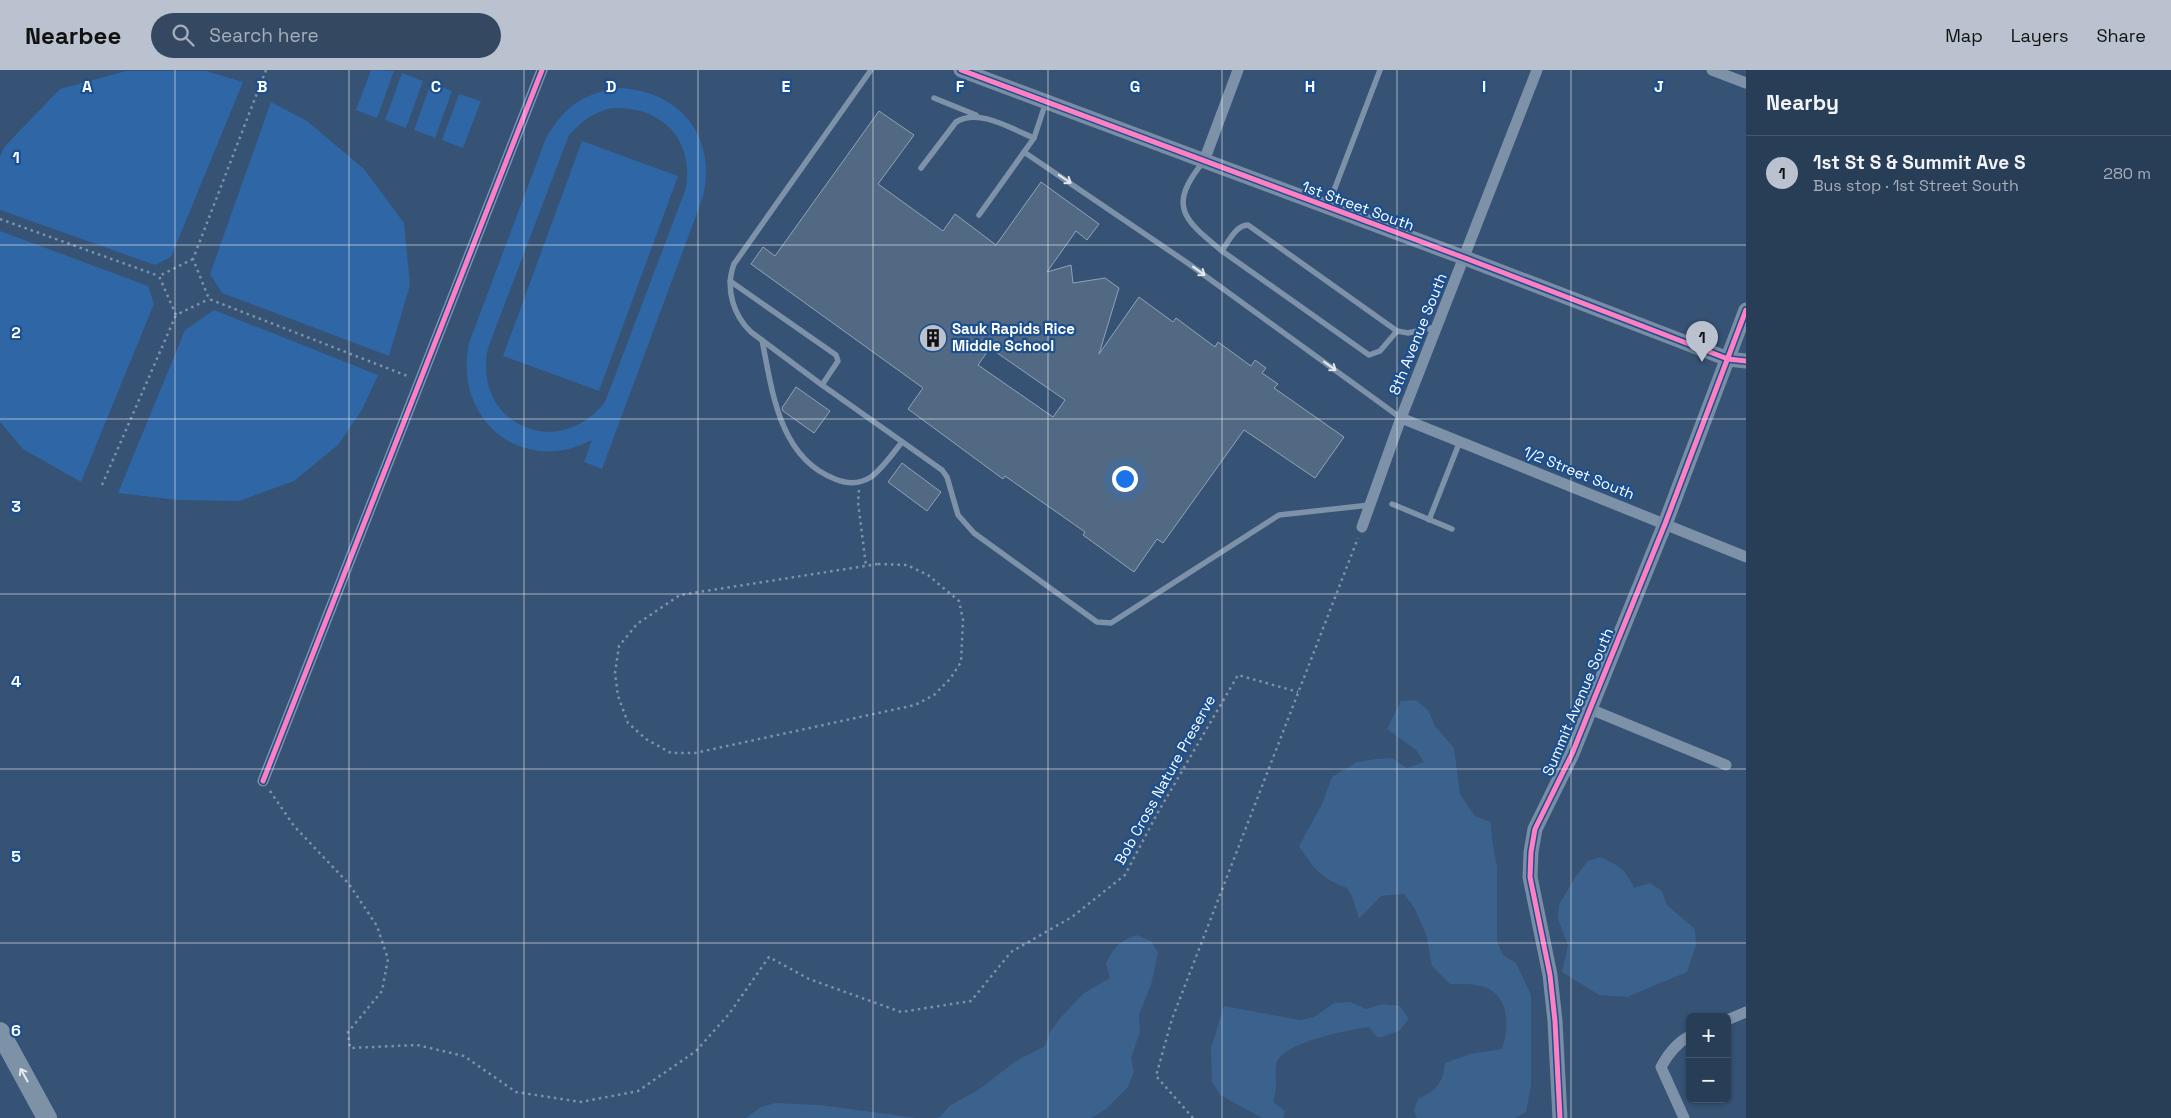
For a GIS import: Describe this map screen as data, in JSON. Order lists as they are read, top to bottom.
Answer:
{
  "streets": {
    "street": [
      "1st Street South",
      "8th Avenue South",
      "1/2 Street South",
      "Summit Avenue South"
    ],
    "path": ["Bob Cross Nature Preserve"]
  },
  "crossings": [
    ["1st Street South", "8th Avenue South"],
    ["1st Street South", "Summit Avenue South"],
    ["8th Avenue South", "1/2 Street South"],
    ["1/2 Street South", "Summit Avenue South"]
  ],
  "places": {
    "building": ["Sauk Rapids Rice Middle School"]
  },
  "page": {
    "header": "Nearbee",
    "search": "Search here",
    "nav": ["Map", "Layers", "Share"],
    "heading": "Nearby",
    "list": [
      {
        "mark": "1",
        "name": "1st St S & Summit Ave S",
        "note": "Bus stop · 1st Street South",
        "value": "280 m"
      }
    ],
    "pins": "1",
    "map_buttons": ["+", "−"]
  },
  "grid": {
    "columns": [
      "A",
      "B",
      "C",
      "D",
      "E",
      "F",
      "G",
      "H",
      "I",
      "J"
    ],
    "rows": [
      "1",
      "2",
      "3",
      "4",
      "5",
      "6"
    ]
  }
}
